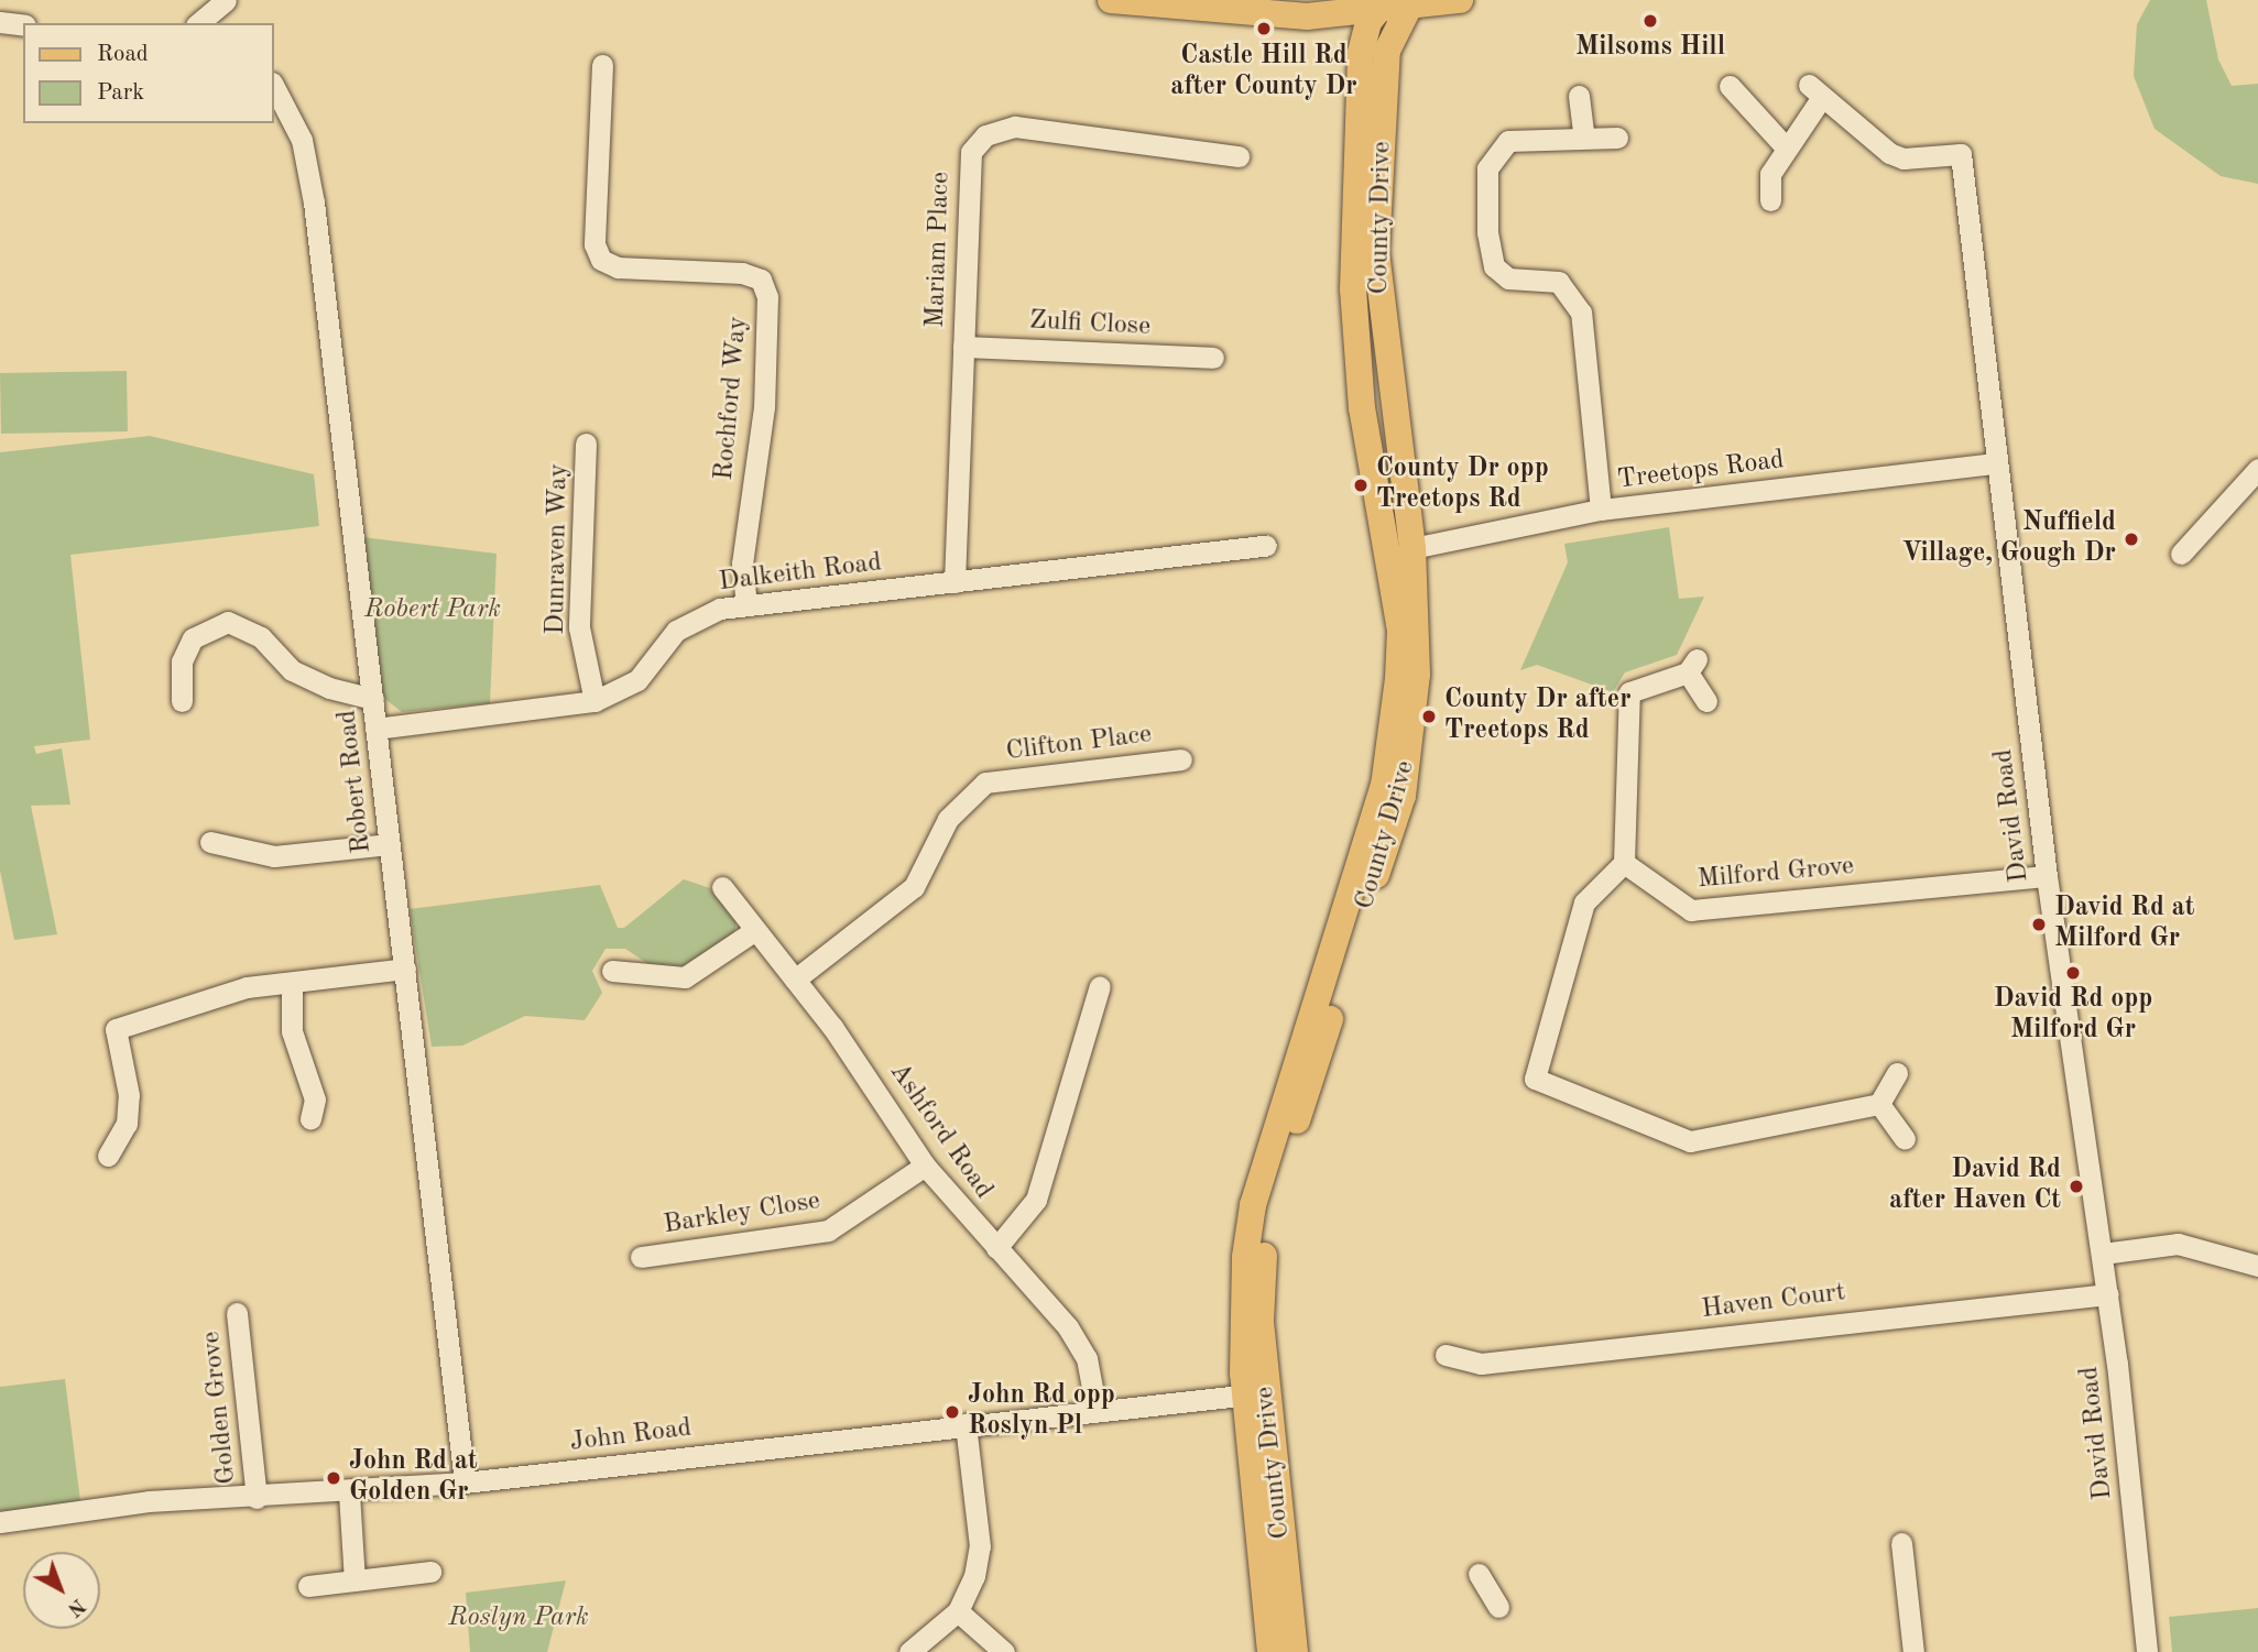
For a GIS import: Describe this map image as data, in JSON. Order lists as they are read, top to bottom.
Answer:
{
  "streets": {
    "main road": ["County Drive"],
    "street": [
      "Mariam Place",
      "Zulfi Close",
      "Rochford Way",
      "Treetops Road",
      "Dunraven Way",
      "Dalkeith Road",
      "Clifton Place",
      "Robert Road",
      "David Road",
      "Milford Grove",
      "Ashford Road",
      "Barkley Close",
      "Haven Court",
      "Golden Grove",
      "John Road"
    ]
  },
  "crossings": [
    ["County Drive", "Treetops Road"],
    ["County Drive", "John Road"],
    ["Mariam Place", "Zulfi Close"],
    ["Mariam Place", "Dalkeith Road"],
    ["Rochford Way", "Dalkeith Road"],
    ["Treetops Road", "David Road"],
    ["Dunraven Way", "Dalkeith Road"],
    ["Dalkeith Road", "Robert Road"],
    ["Clifton Place", "Ashford Road"],
    ["Robert Road", "John Road"],
    ["David Road", "Milford Grove"],
    ["David Road", "Haven Court"],
    ["Ashford Road", "Barkley Close"],
    ["Ashford Road", "John Road"],
    ["Golden Grove", "John Road"]
  ],
  "parks": ["Robert Park", "Roslyn Park"],
  "places": [
    "Milsoms Hill",
    "Castle Hill Rd after County Dr",
    "County Dr opp Treetops Rd",
    "Nuffield Village, Gough Dr",
    "County Dr after Treetops Rd",
    "David Rd at Milford Gr",
    "David Rd opp Milford Gr",
    "David Rd after Haven Ct",
    "John Rd opp Roslyn Pl",
    "John Rd at Golden Gr"
  ],
  "legend": ["Road", "Park"],
  "north": "bottom right"
}
